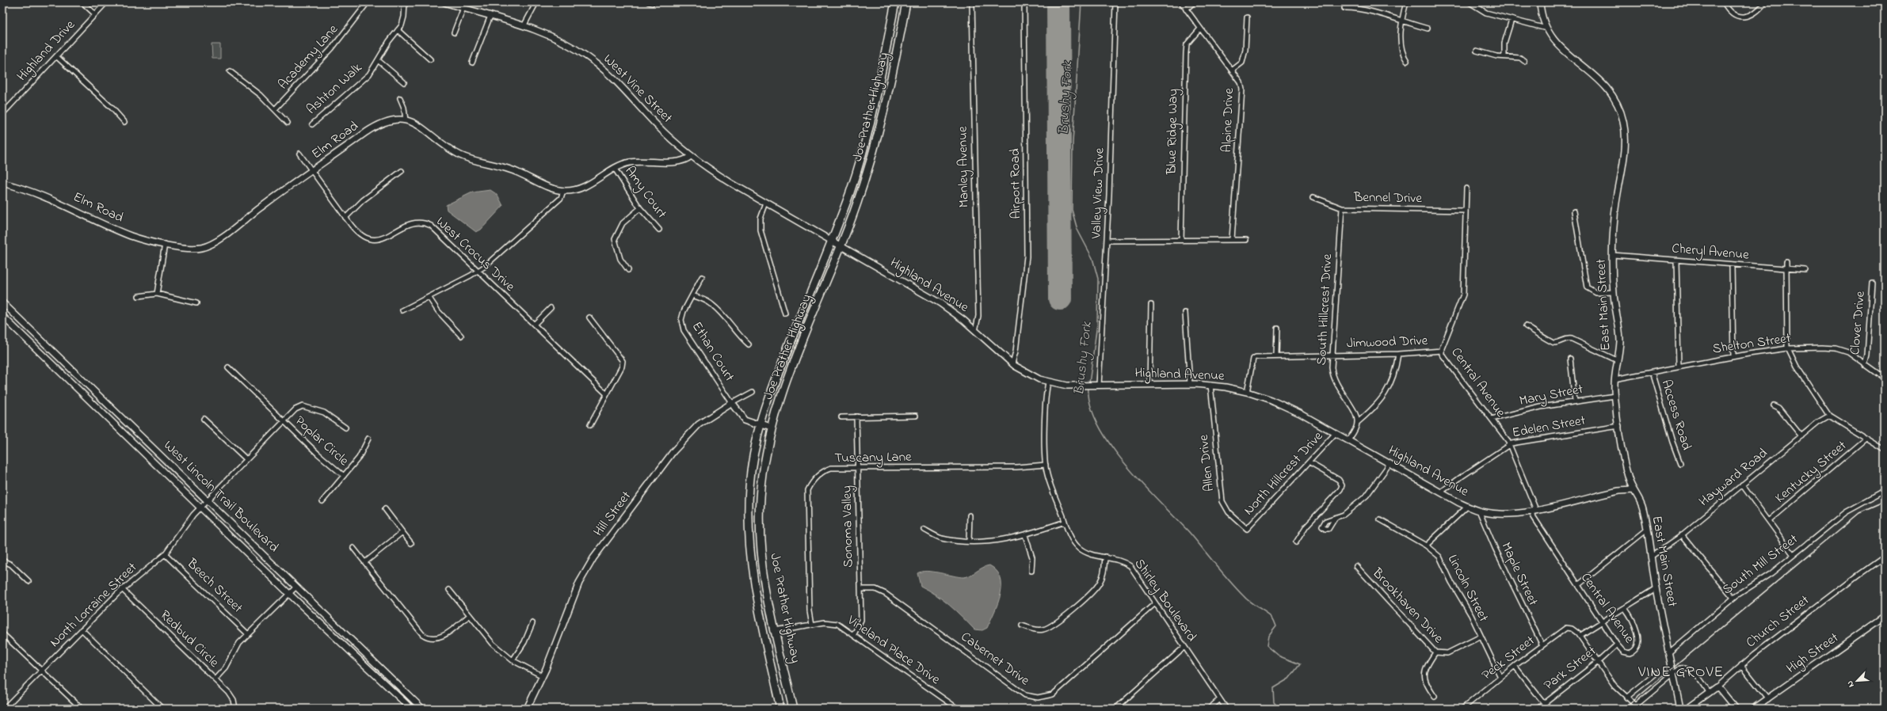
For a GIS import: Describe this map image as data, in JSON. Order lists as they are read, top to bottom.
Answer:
{
  "streets": {
    "highway": ["Joe Prather Highway"],
    "main road": [
      "West Vine Street",
      "Elm Road",
      "Highland Avenue",
      "East Main Street",
      "West Lincoln Trail Boulevard",
      "Hill Street",
      "Church Street",
      "High Street"
    ],
    "street": [
      "Highland Drive",
      "Academy Lane",
      "Ashton Walk",
      "Alpine Drive",
      "Blue Ridge Way",
      "Manley Avenue",
      "Airport Road",
      "Amy Court",
      "Valley View Drive",
      "Bennel Drive",
      "Cheryl Avenue",
      "West Crocus Drive",
      "South Hillcrest Drive",
      "Clover Drive",
      "Jimwood Drive",
      "Shelton Street",
      "Ethan Court",
      "Central Avenue",
      "Mary Street",
      "Access Road",
      "Edelen Street",
      "Poplar Circle",
      "Tuscany Lane",
      "Allen Drive",
      "Kentucky Street",
      "North Hillcrest Drive",
      "Hayward Road",
      "Sonoma Valley",
      "South Mill Street",
      "Maple Street",
      "Beech Street",
      "Lincoln Street",
      "Shirley Boulevard",
      "North Lorraine Street",
      "Brookhaven Drive",
      "Redbud Circle",
      "Vineland Place Drive",
      "Peck Street",
      "Cabernet Drive",
      "Park Street"
    ]
  },
  "crossings": [
    ["West Vine Street", "Elm Road"],
    ["West Vine Street", "Highland Avenue"],
    ["Joe Prather Highway", "Highland Avenue"],
    ["Joe Prather Highway", "Vineland Place Drive"],
    ["Alpine Drive", "Blue Ridge Way"],
    ["Elm Road", "Amy Court"],
    ["Elm Road", "West Crocus Drive"],
    ["Manley Avenue", "Highland Avenue"],
    ["Airport Road", "Highland Avenue"],
    ["Valley View Drive", "Highland Avenue"],
    ["Bennel Drive", "South Hillcrest Drive"],
    ["Bennel Drive", "Central Avenue"],
    ["Cheryl Avenue", "East Main Street"],
    ["Highland Avenue", "East Main Street"],
    ["Highland Avenue", "Jimwood Drive"],
    ["Highland Avenue", "Central Avenue"],
    ["Highland Avenue", "Edelen Street"],
    ["Highland Avenue", "Allen Drive"],
    ["Highland Avenue", "North Hillcrest Drive"],
    ["Highland Avenue", "Maple Street"],
    ["Highland Avenue", "Shirley Boulevard"],
    ["East Main Street", "Shelton Street"],
    ["East Main Street", "Mary Street"],
    ["East Main Street", "Edelen Street"],
    ["East Main Street", "Hayward Road"],
    ["East Main Street", "South Mill Street"],
    ["South Hillcrest Drive", "Jimwood Drive"],
    ["Clover Drive", "Shelton Street"],
    ["Jimwood Drive", "Central Avenue"],
    ["Shelton Street", "Access Road"],
    ["Ethan Court", "Hill Street"],
    ["Central Avenue", "Mary Street"],
    ["Central Avenue", "Edelen Street"],
    ["Central Avenue", "Park Street"],
    ["Poplar Circle", "North Lorraine Street"],
    ["Tuscany Lane", "Sonoma Valley"],
    ["Tuscany Lane", "Shirley Boulevard"],
    ["Tuscany Lane", "Vineland Place Drive"],
    ["Allen Drive", "North Hillcrest Drive"],
    ["West Lincoln Trail Boulevard", "North Lorraine Street"],
    ["Sonoma Valley", "Vineland Place Drive"],
    ["Sonoma Valley", "Cabernet Drive"],
    ["Maple Street", "Peck Street"],
    ["Beech Street", "North Lorraine Street"],
    ["Lincoln Street", "Brookhaven Drive"],
    ["Lincoln Street", "Peck Street"],
    ["Shirley Boulevard", "Cabernet Drive"],
    ["North Lorraine Street", "Redbud Circle"]
  ],
  "districts": ["VINE GROVE"],
  "water": ["Brushy Fork"],
  "north": "bottom left"
}
